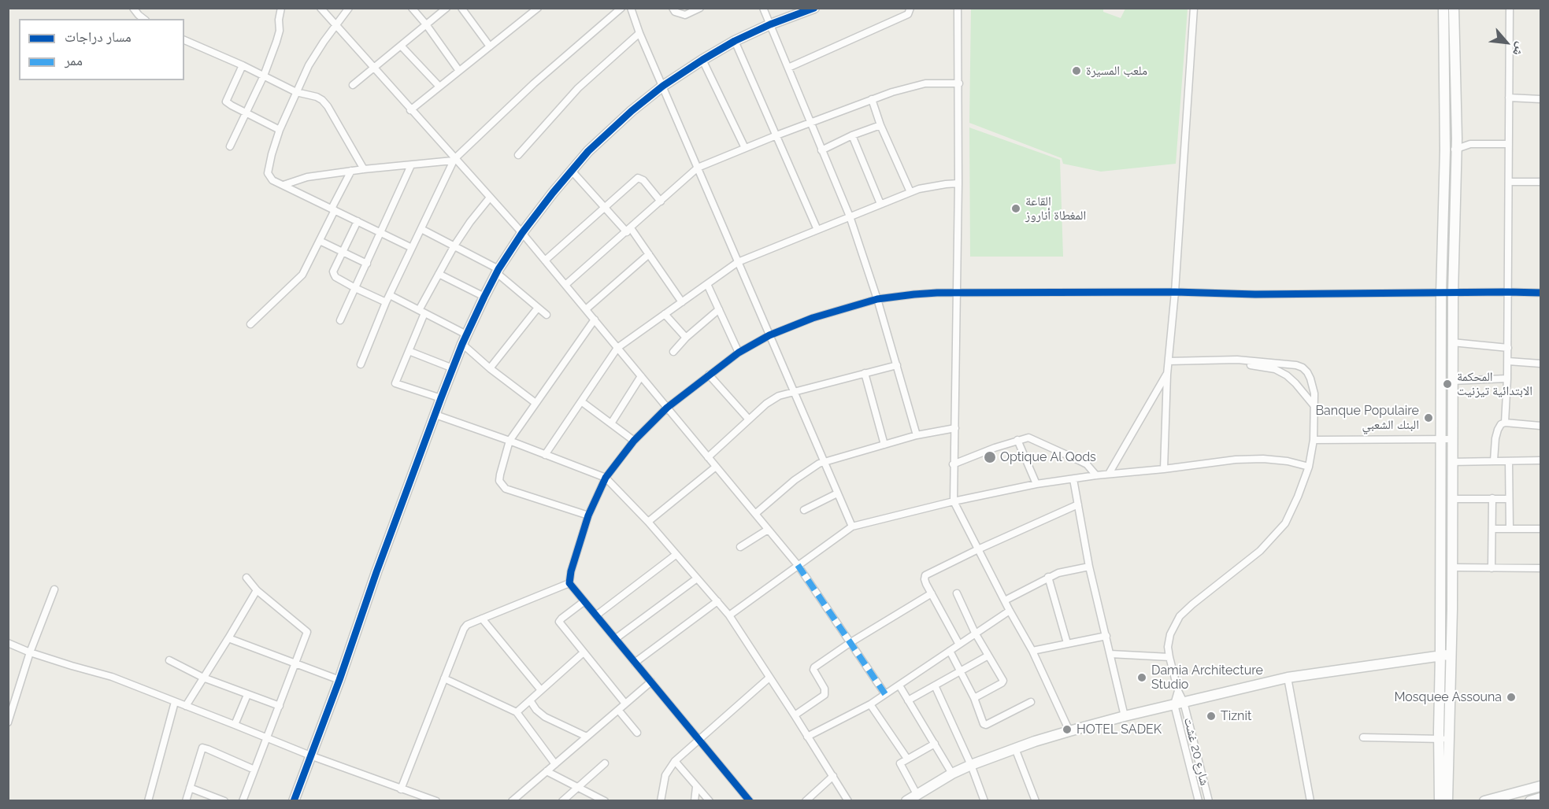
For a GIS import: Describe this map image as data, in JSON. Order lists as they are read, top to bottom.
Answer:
{
  "streets": {
    "street": ["شارع 20 غشت"]
  },
  "places": [
    "ملعب المسيرة",
    "القاعة المغطاة أناروز",
    "المحكمة الابتدائية تيزنيت",
    "Banque Populaire البنك الشعبي",
    "Optique Al Qods",
    "Damia Architecture Studio",
    "Mosquee Assouna",
    "Tiznit",
    "HOTEL SADEK"
  ],
  "legend": ["مسار دراجات", "ممر"],
  "north": "bottom right"
}
